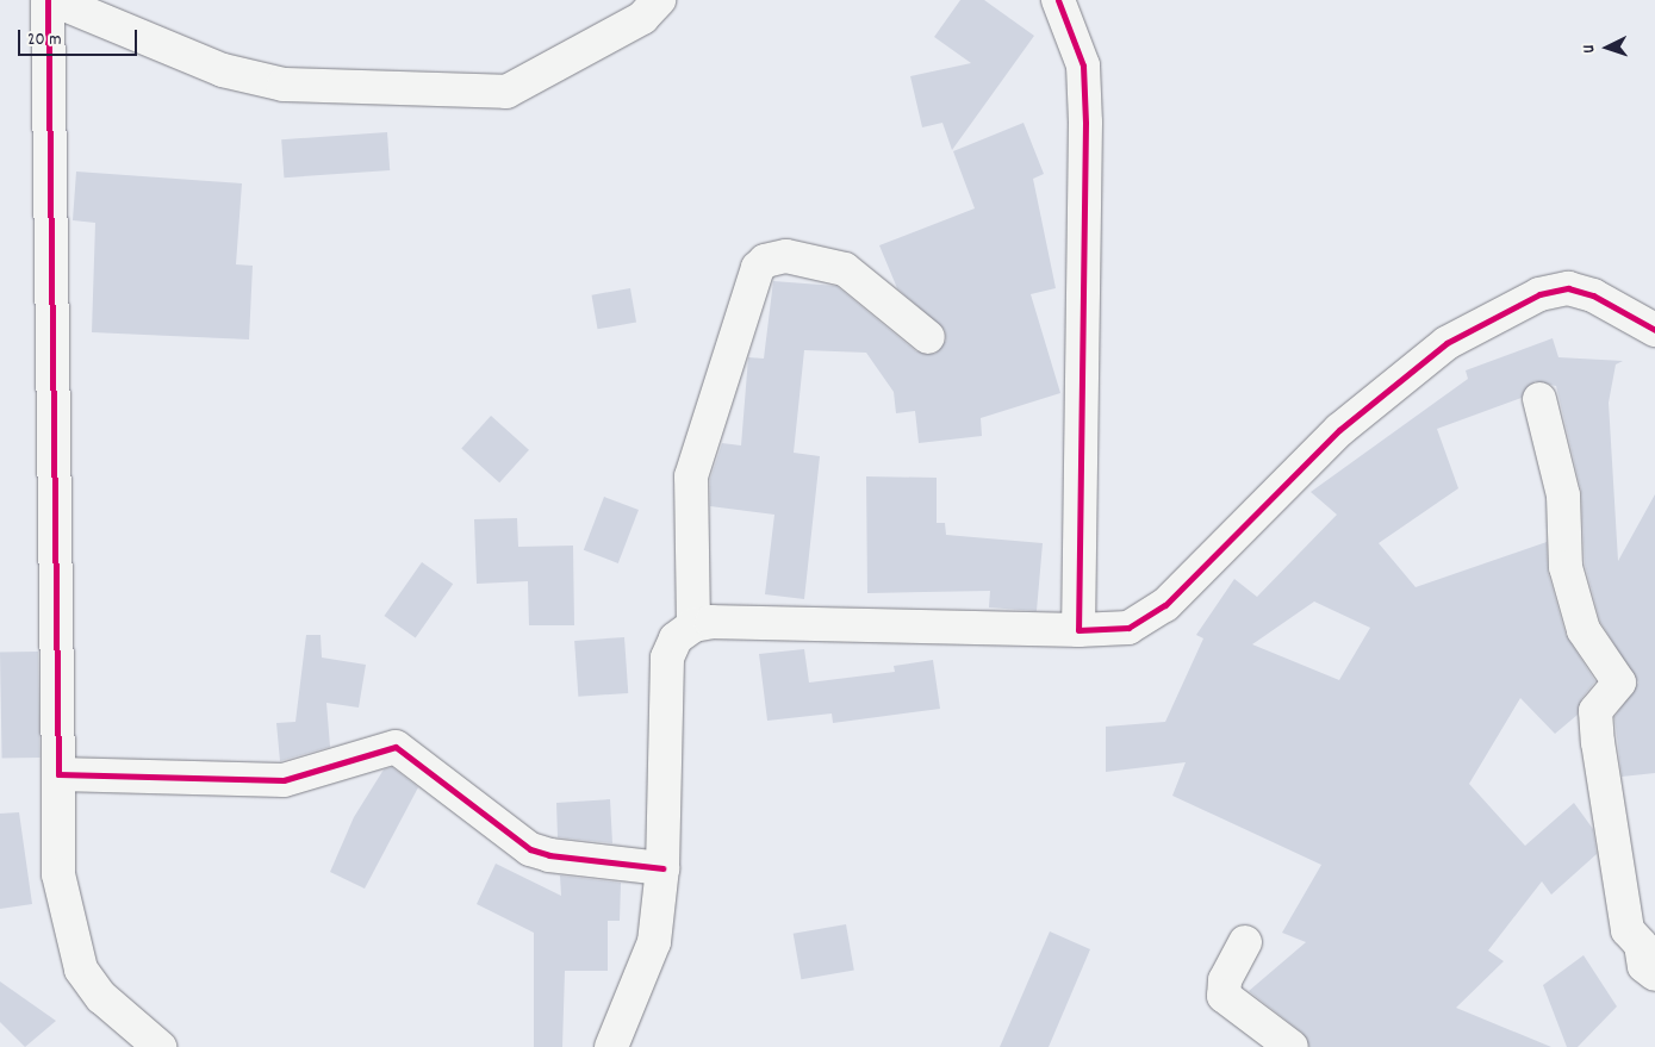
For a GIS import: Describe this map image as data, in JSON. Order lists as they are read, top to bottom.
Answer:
{
  "scale_bar": "20 m",
  "north": "left"
}
